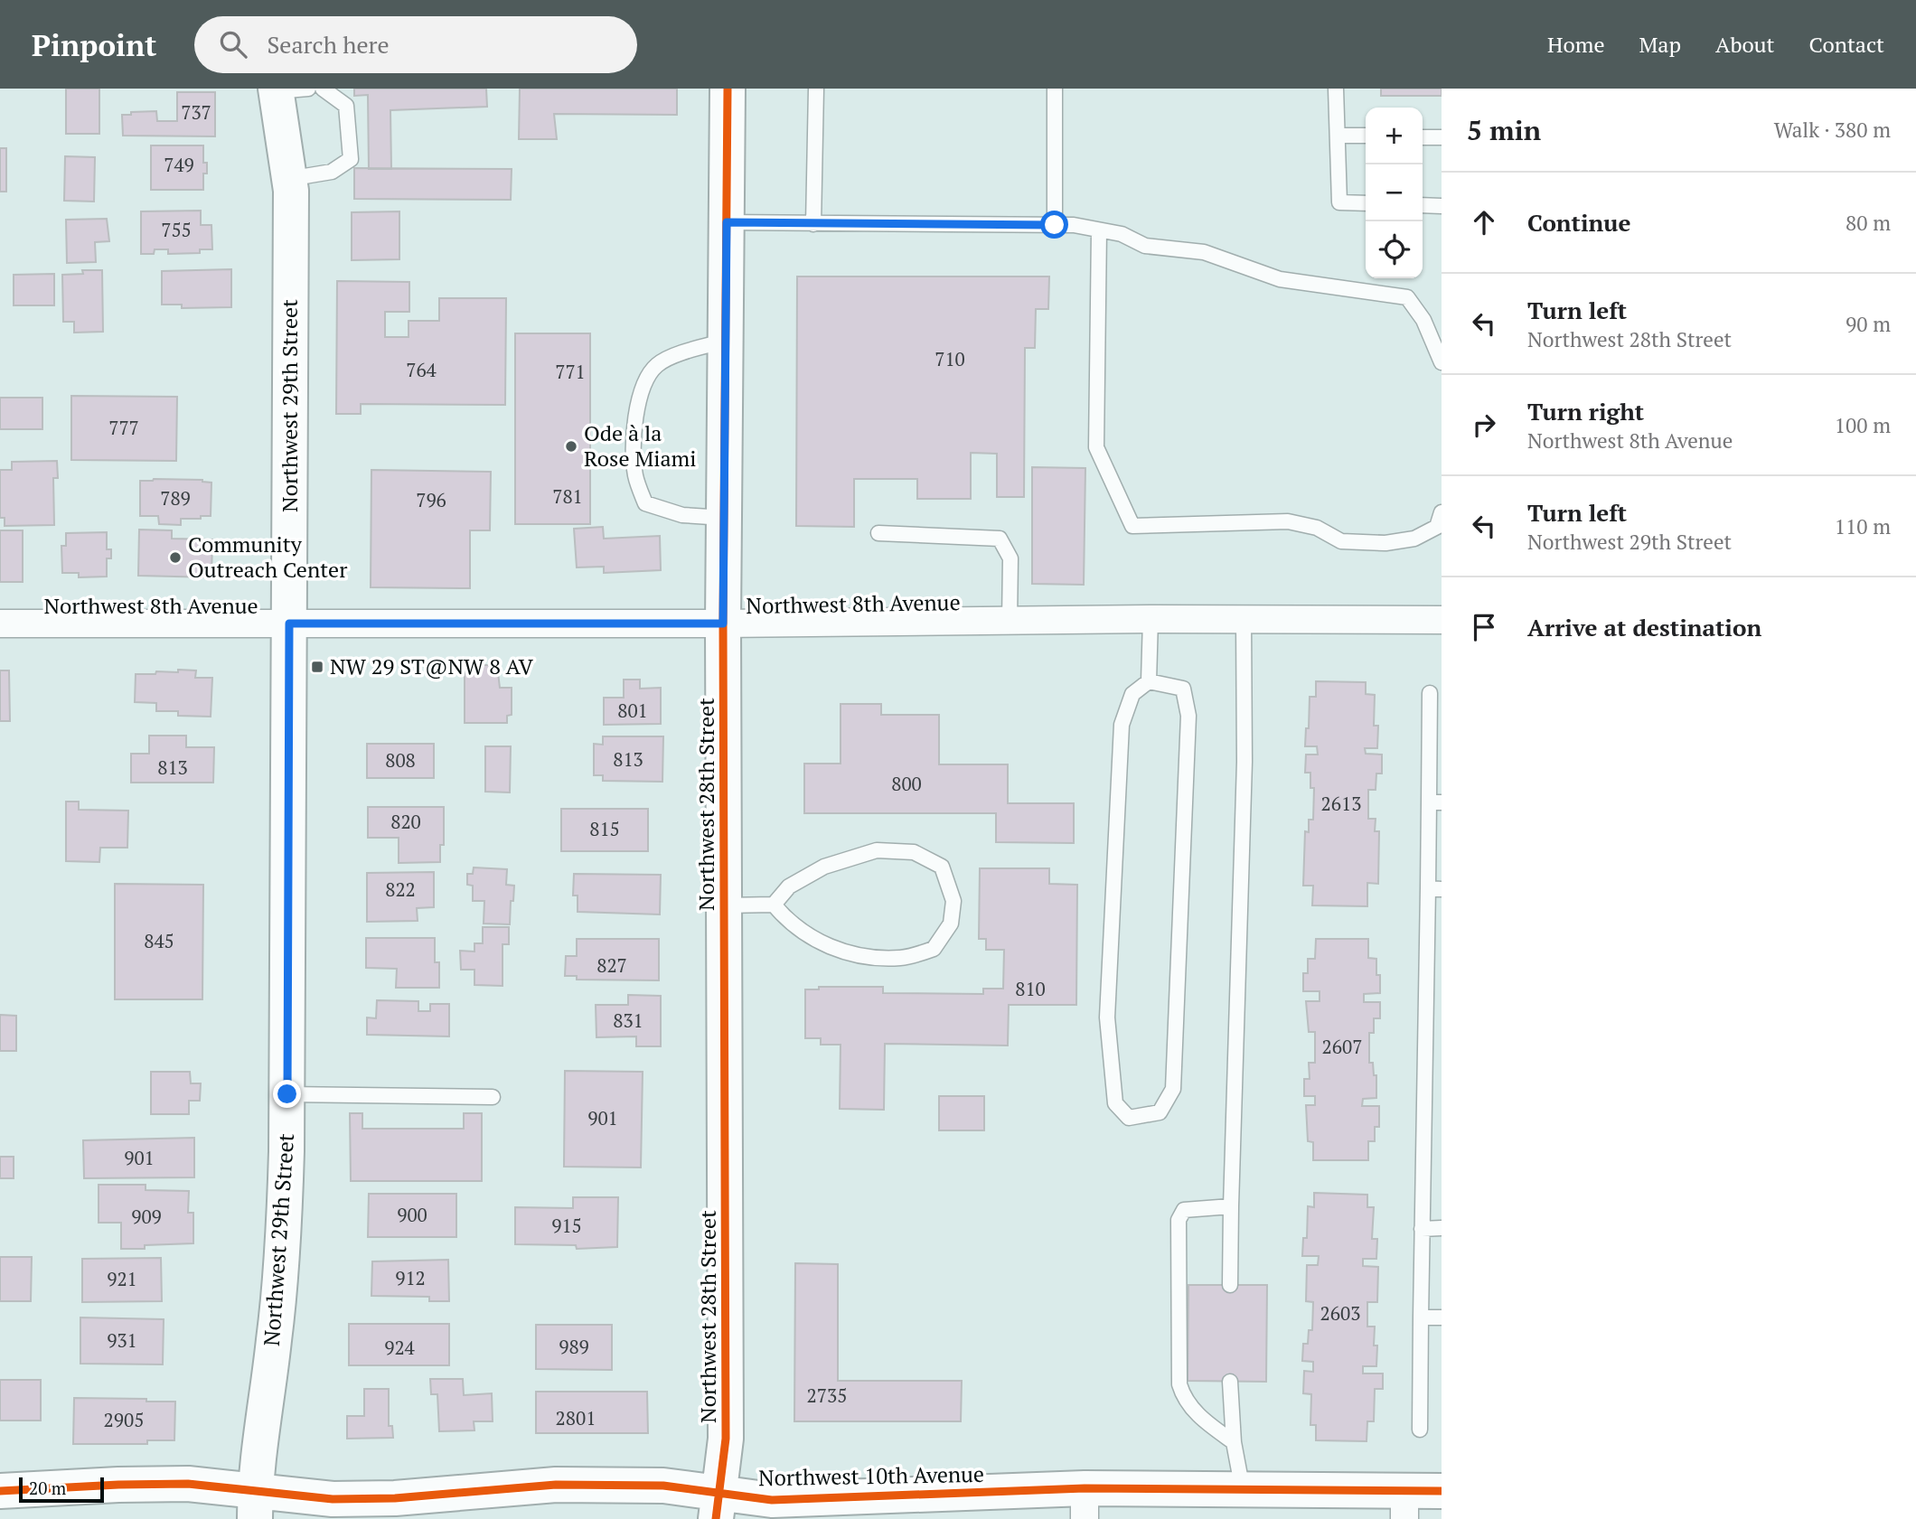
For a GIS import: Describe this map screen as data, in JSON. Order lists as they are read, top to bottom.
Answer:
{
  "streets": {
    "street": [
      "Northwest 29th Street",
      "Northwest 8th Avenue",
      "Northwest 28th Street",
      "Northwest 10th Avenue"
    ]
  },
  "crossings": [
    ["Northwest 29th Street", "Northwest 8th Avenue"],
    ["Northwest 29th Street", "Northwest 10th Avenue"],
    ["Northwest 8th Avenue", "Northwest 28th Street"],
    ["Northwest 28th Street", "Northwest 10th Avenue"]
  ],
  "places": {
    "other": ["Ode à la Rose Miami", "Community Outreach Center"],
    "transit": ["NW 29 ST@NW 8 AV"]
  },
  "house_numbers": [
    "737",
    "749",
    "755",
    "710",
    "764",
    "771",
    "777",
    "781",
    "789",
    "796",
    "801",
    "813",
    "808",
    "813",
    "800",
    "2613",
    "820",
    "815",
    "822",
    "845",
    "827",
    "810",
    "831",
    "2607",
    "901",
    "901",
    "900",
    "909",
    "915",
    "912",
    "921",
    "2603",
    "931",
    "989",
    "924",
    "2735",
    "2801",
    "2905"
  ],
  "scale_bar": "20 m",
  "page": {
    "header": "Pinpoint",
    "search": "Search here",
    "nav": [
      "Home",
      "Map",
      "About",
      "Contact"
    ],
    "heading": ["5 min", "Walk · 380 m"],
    "map_buttons": ["+", "−"],
    "list": [
      ["Continue", "80 m"],
      ["Turn left", "Northwest 28th Street", "90 m"],
      ["Turn right", "Northwest 8th Avenue", "100 m"],
      ["Turn left", "Northwest 29th Street", "110 m"],
      "Arrive at destination"
    ],
    "scale": "20 m"
  }
}
